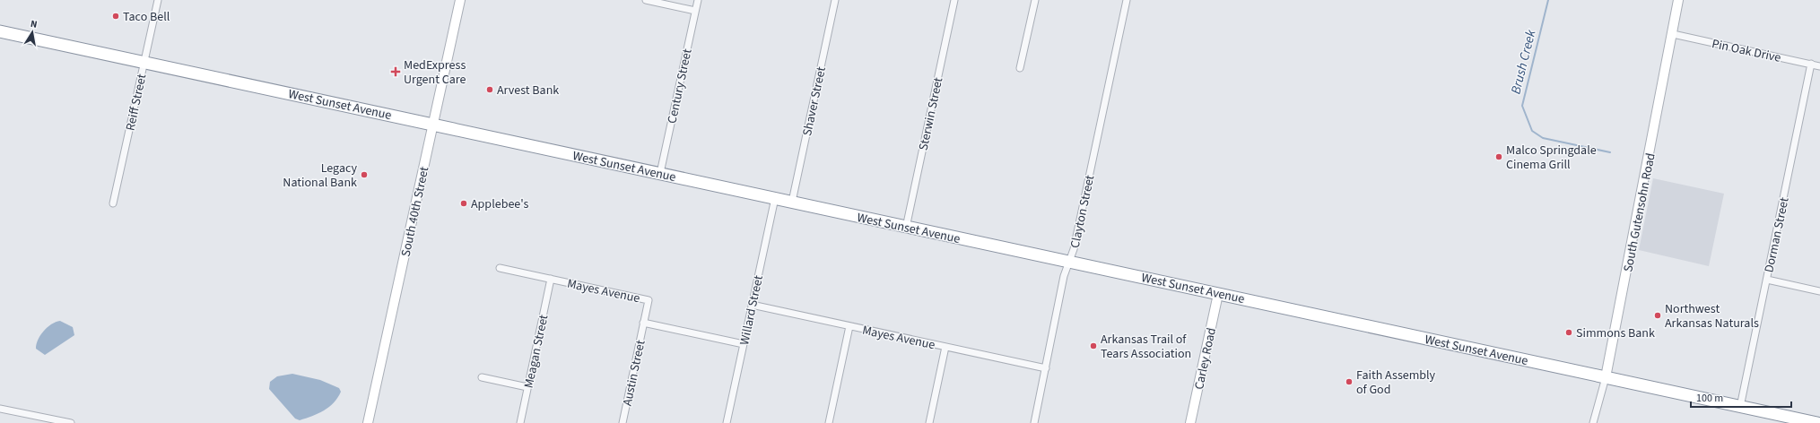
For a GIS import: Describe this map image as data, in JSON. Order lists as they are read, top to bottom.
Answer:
{
  "streets": {
    "highway": ["West Sunset Avenue"],
    "street": [
      "Pin Oak Drive",
      "Century Street",
      "Shaver Street",
      "Reiff Street",
      "Sterwin Street",
      "South 40th Street",
      "Clayton Street",
      "South Gutensohn Road",
      "Dorman Street",
      "Mayes Avenue",
      "Willard Street",
      "Meagan Street",
      "Carley Road",
      "Austin Street"
    ]
  },
  "crossings": [
    ["Pin Oak Drive", "South Gutensohn Road"],
    ["Pin Oak Drive", "Dorman Street"],
    ["Century Street", "West Sunset Avenue"],
    ["Shaver Street", "West Sunset Avenue"],
    ["Reiff Street", "West Sunset Avenue"],
    ["West Sunset Avenue", "Sterwin Street"],
    ["West Sunset Avenue", "South 40th Street"],
    ["West Sunset Avenue", "Clayton Street"],
    ["West Sunset Avenue", "South Gutensohn Road"],
    ["West Sunset Avenue", "Dorman Street"],
    ["West Sunset Avenue", "Willard Street"],
    ["West Sunset Avenue", "Carley Road"],
    ["Clayton Street", "Mayes Avenue"],
    ["Mayes Avenue", "Willard Street"],
    ["Mayes Avenue", "Meagan Street"],
    ["Mayes Avenue", "Austin Street"]
  ],
  "water": ["Brush Creek"],
  "places": {
    "other": [
      "Taco Bell",
      "Arvest Bank",
      "Malco Springdale Cinema Grill",
      "Legacy National Bank",
      "Applebee's",
      "Northwest Arkansas Naturals",
      "Simmons Bank",
      "Arkansas Trail of Tears Association",
      "Faith Assembly of God"
    ],
    "health": ["MedExpress Urgent Care"]
  },
  "scale_bar": "100 m",
  "north": "top"
}
